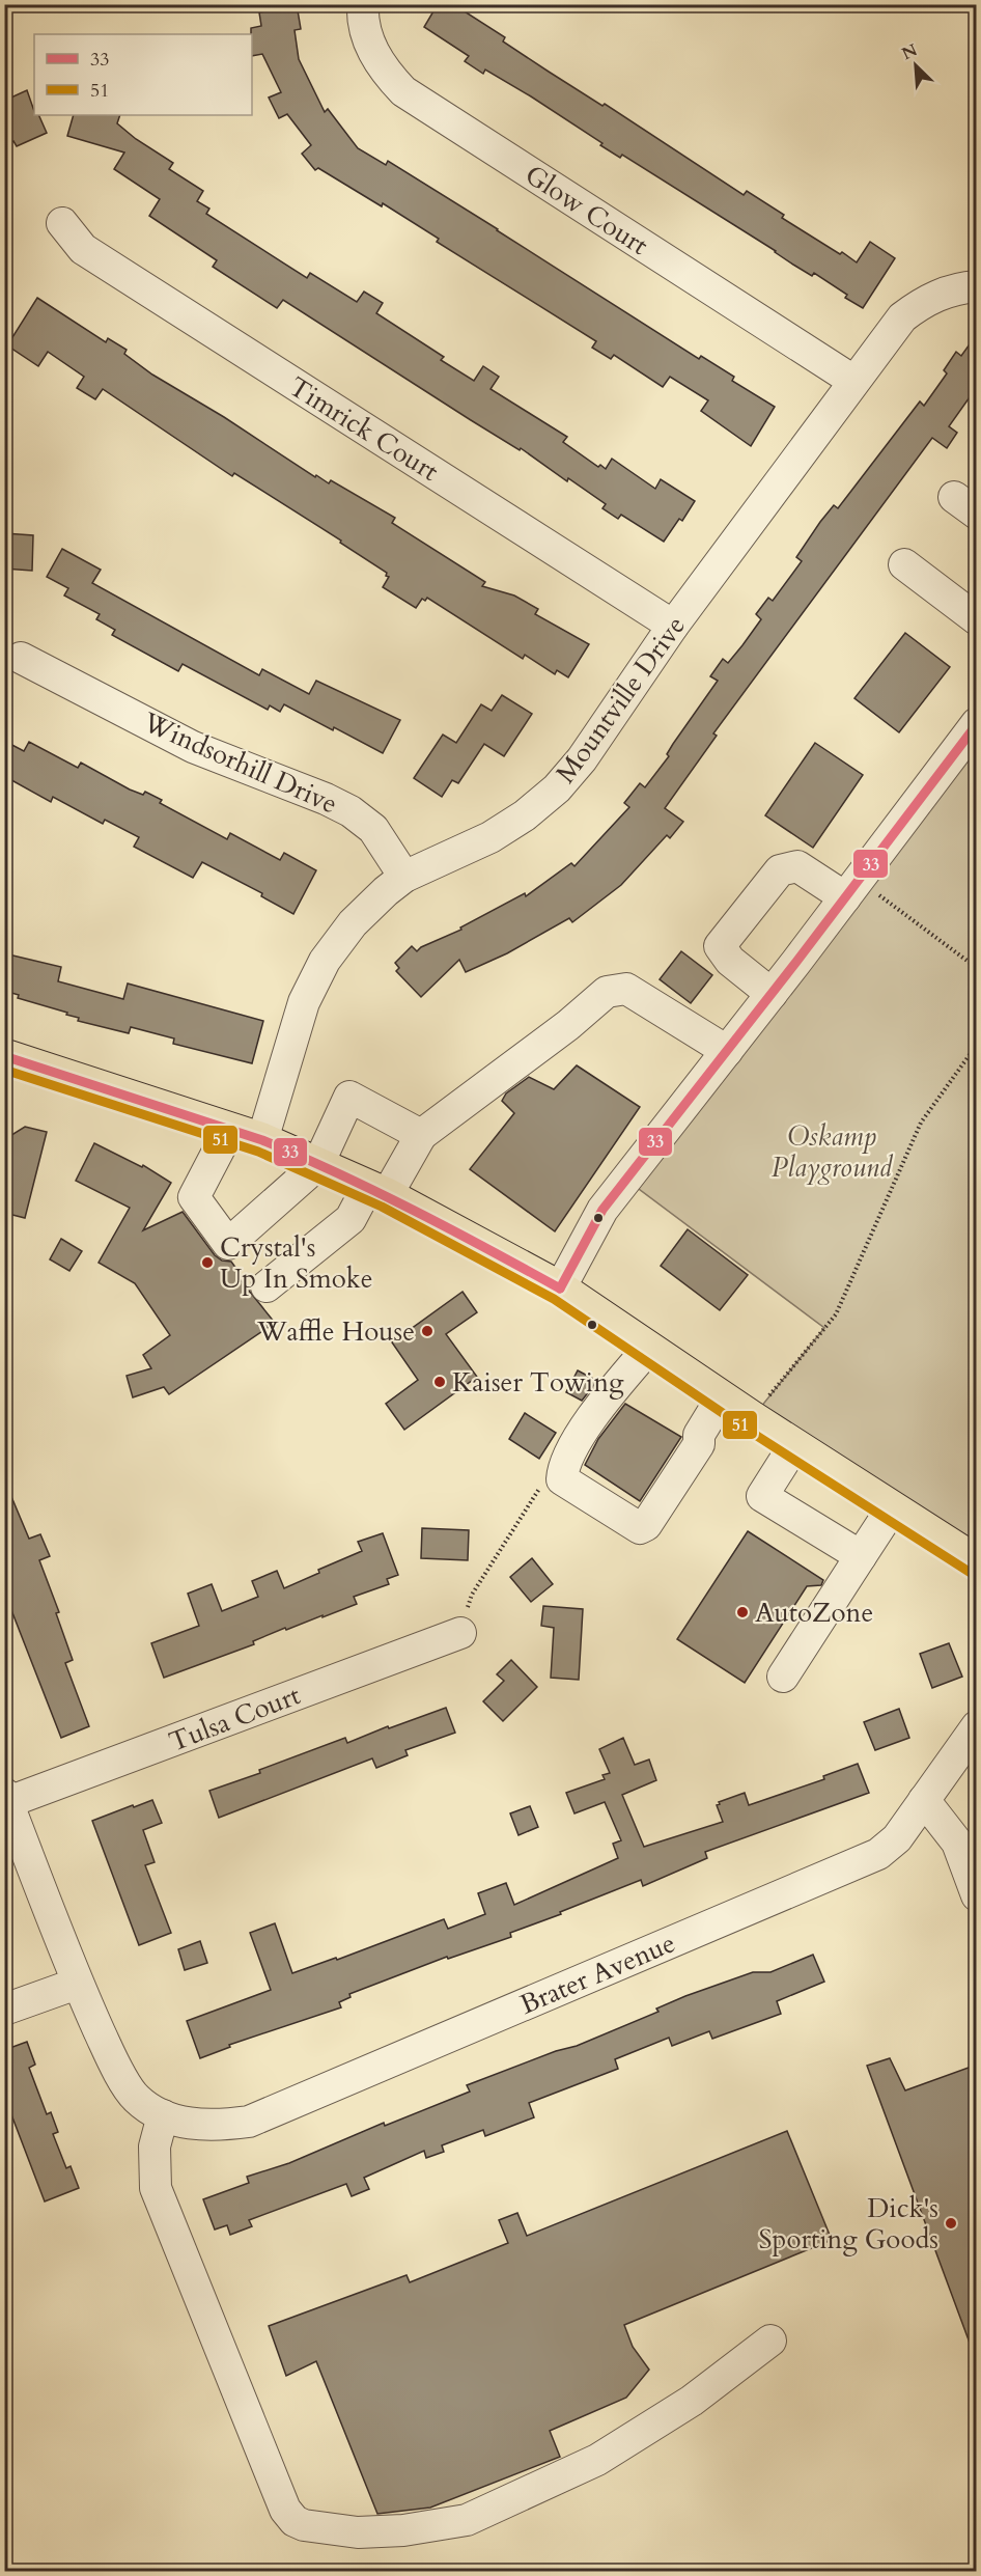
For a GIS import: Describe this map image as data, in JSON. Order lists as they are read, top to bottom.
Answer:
{
  "streets": {
    "street": [
      "Glow Court",
      "Timrick Court",
      "Mountville Drive",
      "Windsorhill Drive",
      "Tulsa Court",
      "Brater Avenue"
    ]
  },
  "crossings": [
    ["Glow Court", "Mountville Drive"],
    ["Timrick Court", "Mountville Drive"],
    ["Mountville Drive", "Windsorhill Drive"],
    ["Tulsa Court", "Brater Avenue"]
  ],
  "parks": ["Oskamp Playground"],
  "places": [
    "Crystal's Up In Smoke",
    "Waffle House",
    "Kaiser Towing",
    "AutoZone",
    "Dick's Sporting Goods"
  ],
  "lines": ["transit line 33", "transit line 51"],
  "legend": ["33", "51"],
  "north": "top left"
}
